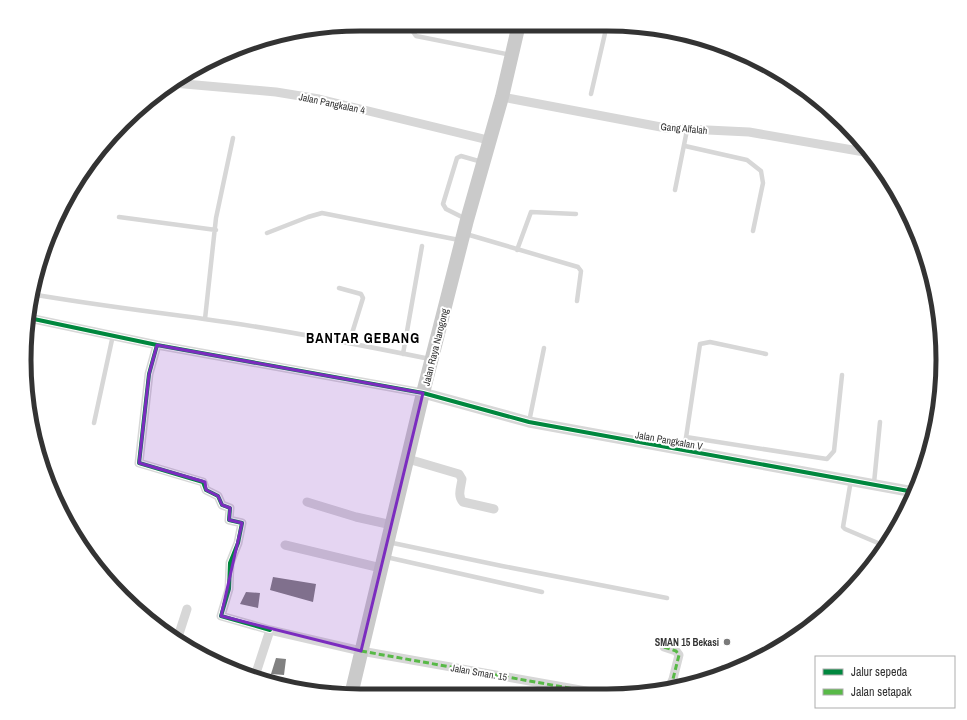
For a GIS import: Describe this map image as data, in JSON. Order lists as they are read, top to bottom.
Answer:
{
  "streets": {
    "main road": ["Jalan Raya Narogong"],
    "street": [
      "Jalan Pangkalan 4",
      "Gang Alfalah",
      "Jalan Pangkalan V",
      "Jalan Sman. 15"
    ]
  },
  "crossings": [
    ["Jalan Pangkalan 4", "Jalan Raya Narogong"],
    ["Gang Alfalah", "Jalan Raya Narogong"],
    ["Jalan Raya Narogong", "Jalan Pangkalan V"],
    ["Jalan Raya Narogong", "Jalan Sman. 15"]
  ],
  "districts": ["BANTAR GEBANG"],
  "places": ["SMAN 15 Bekasi"],
  "legend": ["Jalur sepeda", "Jalan setapak"]
}
